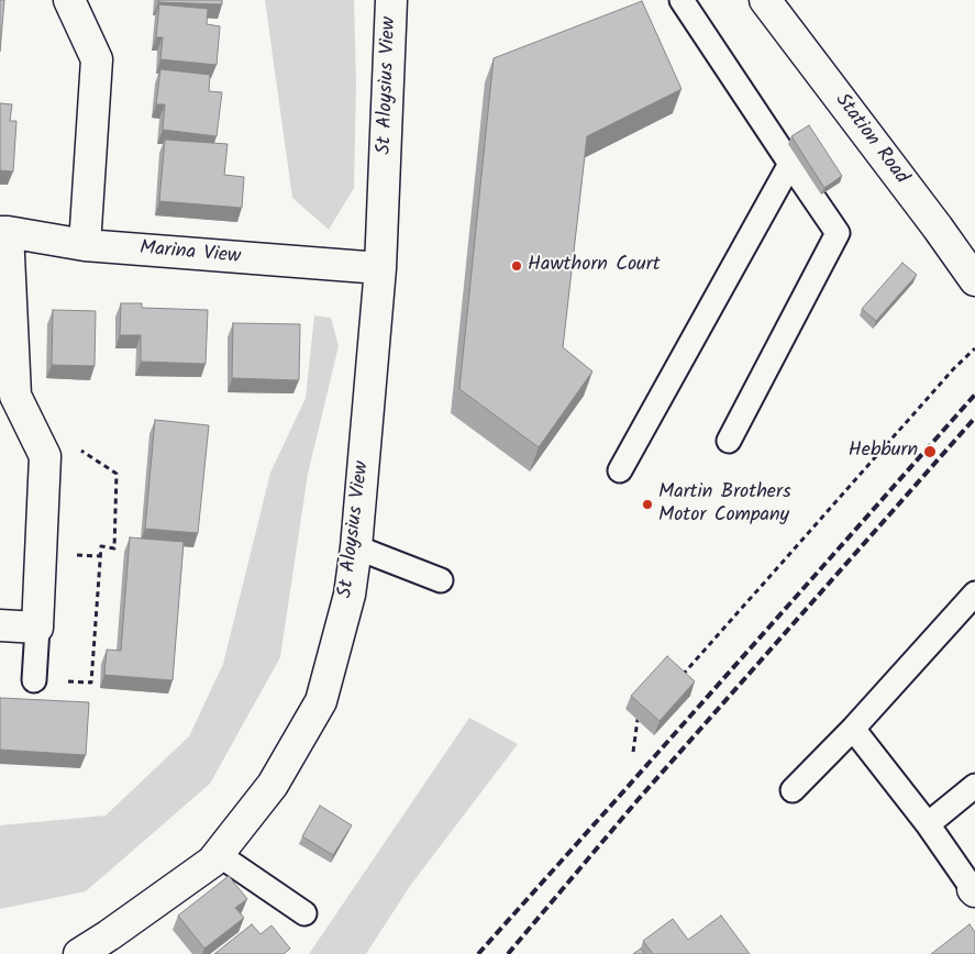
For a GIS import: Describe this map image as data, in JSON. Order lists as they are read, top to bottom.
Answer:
{
  "streets": {
    "street": ["St Aloysius View", "Station Road", "Marina View"]
  },
  "crossings": [
    ["St Aloysius View", "Marina View"]
  ],
  "places": ["Hawthorn Court", "Hebburn", "Martin Brothers Motor Company"]
}
